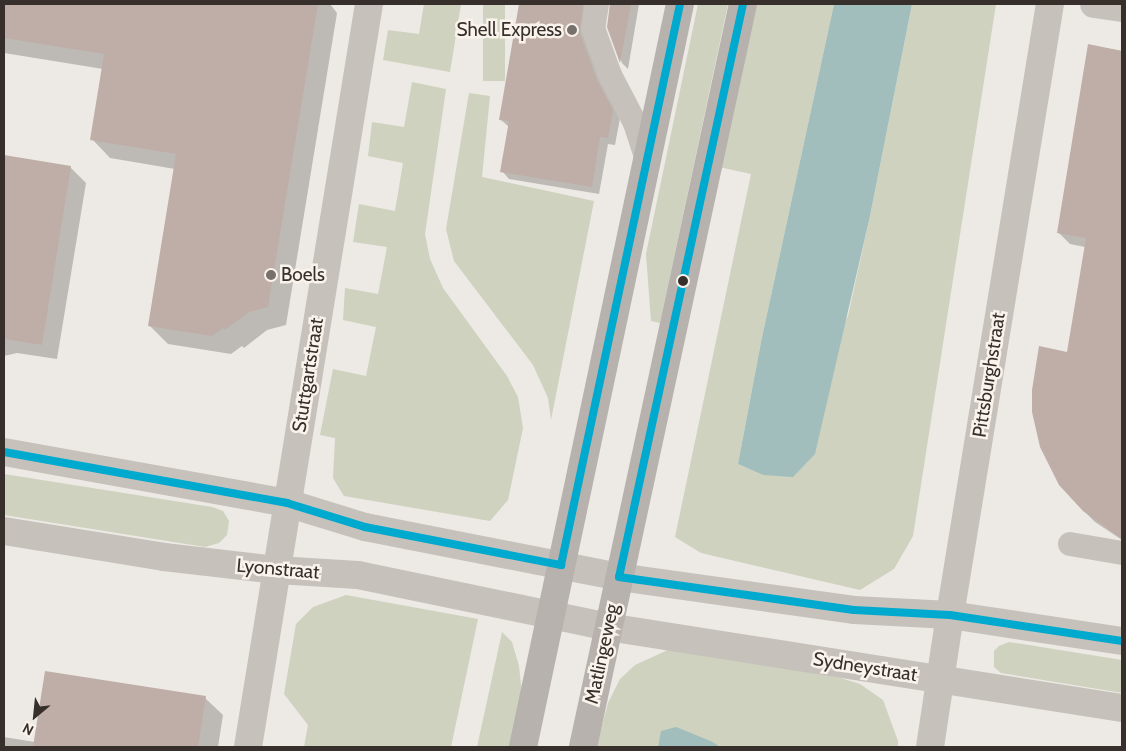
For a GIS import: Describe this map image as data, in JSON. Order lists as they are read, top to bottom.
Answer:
{
  "streets": {
    "main road": ["Matlingeweg"],
    "street": [
      "Stuttgartstraat",
      "Pittsburghstraat",
      "Lyonstraat",
      "Sydneystraat"
    ]
  },
  "crossings": [
    ["Stuttgartstraat", "Lyonstraat"],
    ["Pittsburghstraat", "Sydneystraat"],
    ["Lyonstraat", "Matlingeweg"],
    ["Lyonstraat", "Sydneystraat"],
    ["Matlingeweg", "Sydneystraat"]
  ],
  "places": ["Shell Express", "Boels"],
  "north": "bottom left"
}
